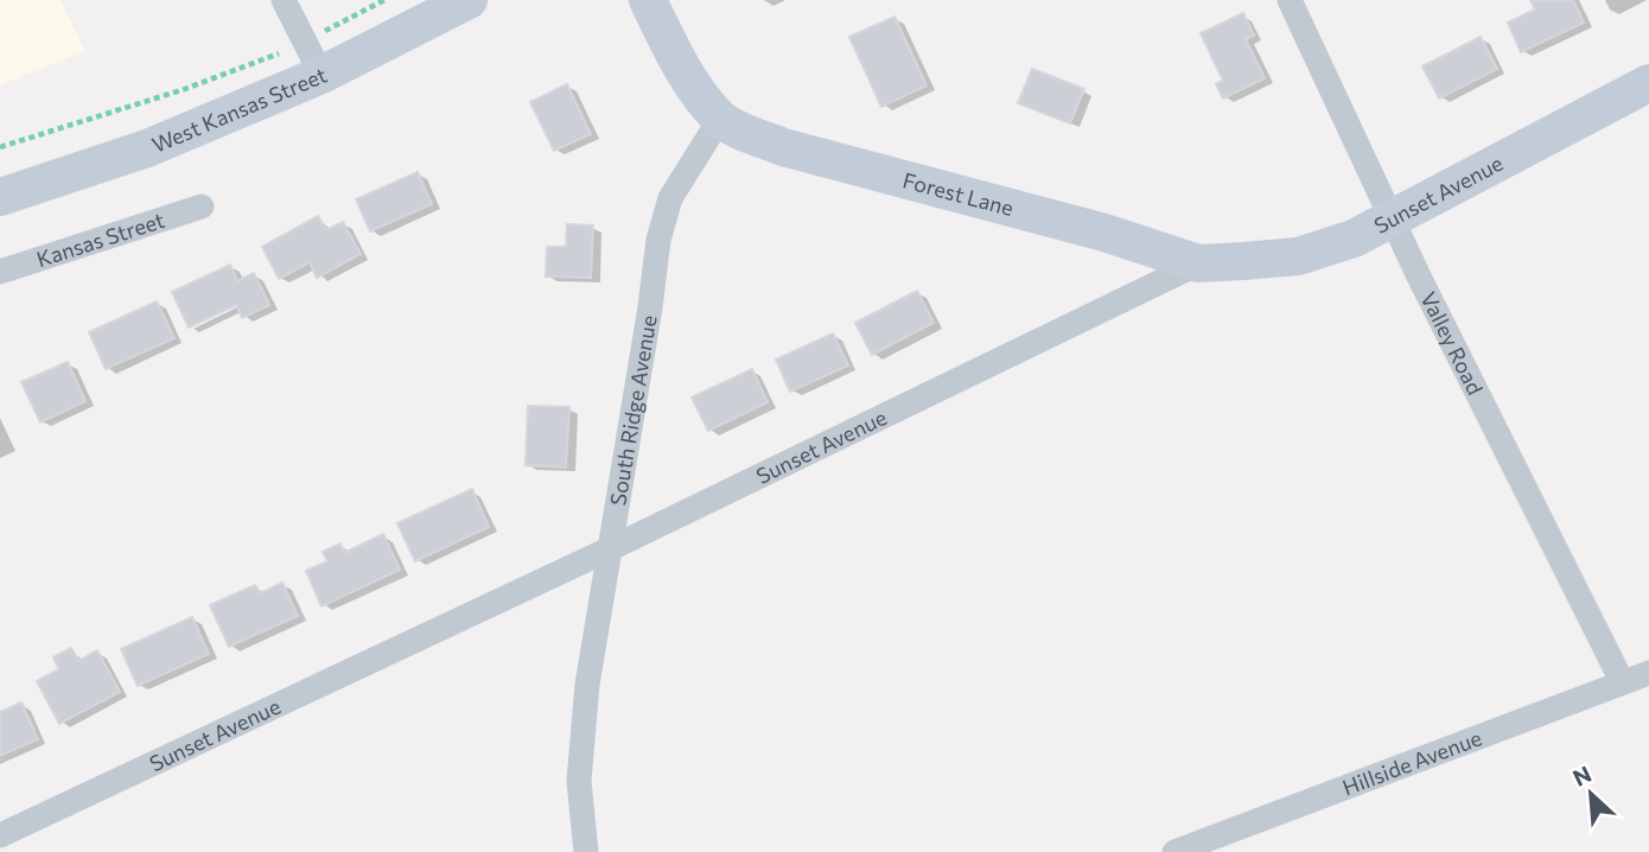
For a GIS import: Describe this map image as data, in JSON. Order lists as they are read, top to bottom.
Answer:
{
  "streets": {
    "main road": ["West Kansas Street", "Forest Lane", "Sunset Avenue"],
    "street": [
      "Kansas Street",
      "Valley Road",
      "South Ridge Avenue",
      "Hillside Avenue"
    ]
  },
  "crossings": [
    ["Forest Lane", "Sunset Avenue"],
    ["Forest Lane", "South Ridge Avenue"],
    ["Sunset Avenue", "Valley Road"],
    ["Sunset Avenue", "South Ridge Avenue"],
    ["Valley Road", "Hillside Avenue"]
  ],
  "north": "top left"
}
